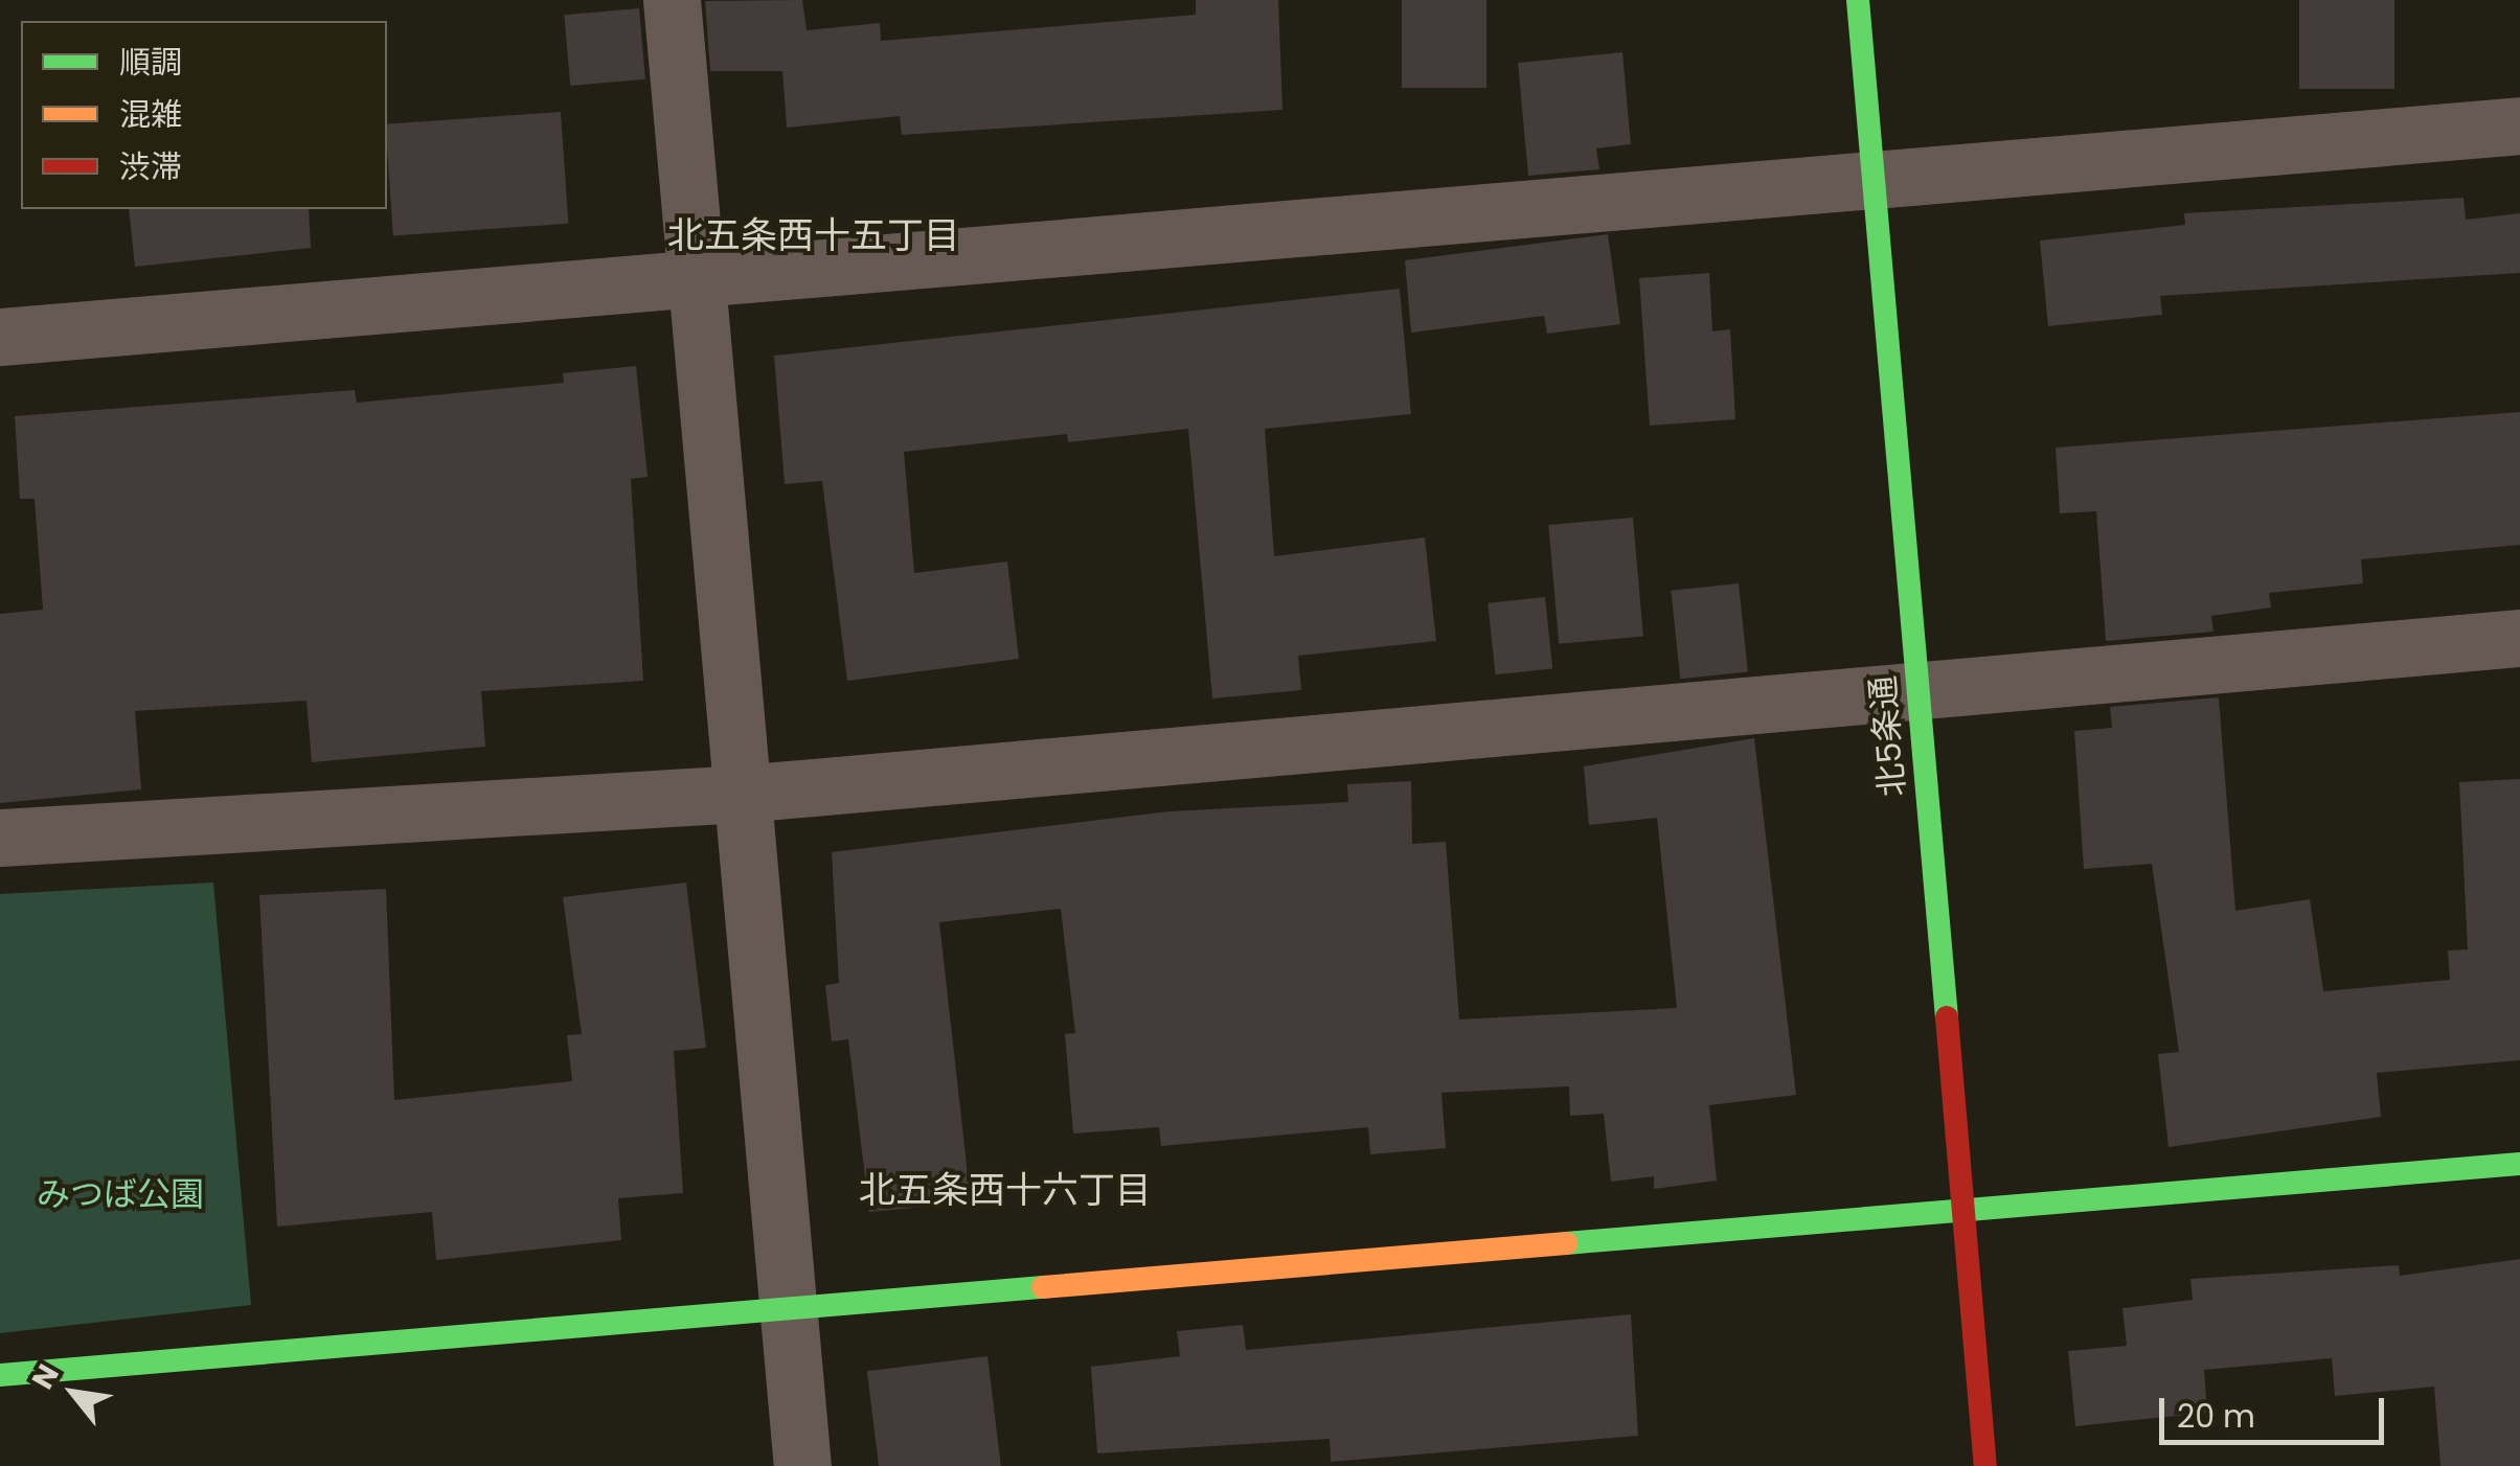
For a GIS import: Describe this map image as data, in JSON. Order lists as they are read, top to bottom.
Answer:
{
  "streets": {
    "street": ["北5条通"]
  },
  "districts": ["北五条西十五丁目", "北五条西十六丁目"],
  "parks": ["みつば公園"],
  "legend": ["順調", "混雑", "渋滞"],
  "scale_bar": "20 m",
  "north": "top left"
}
